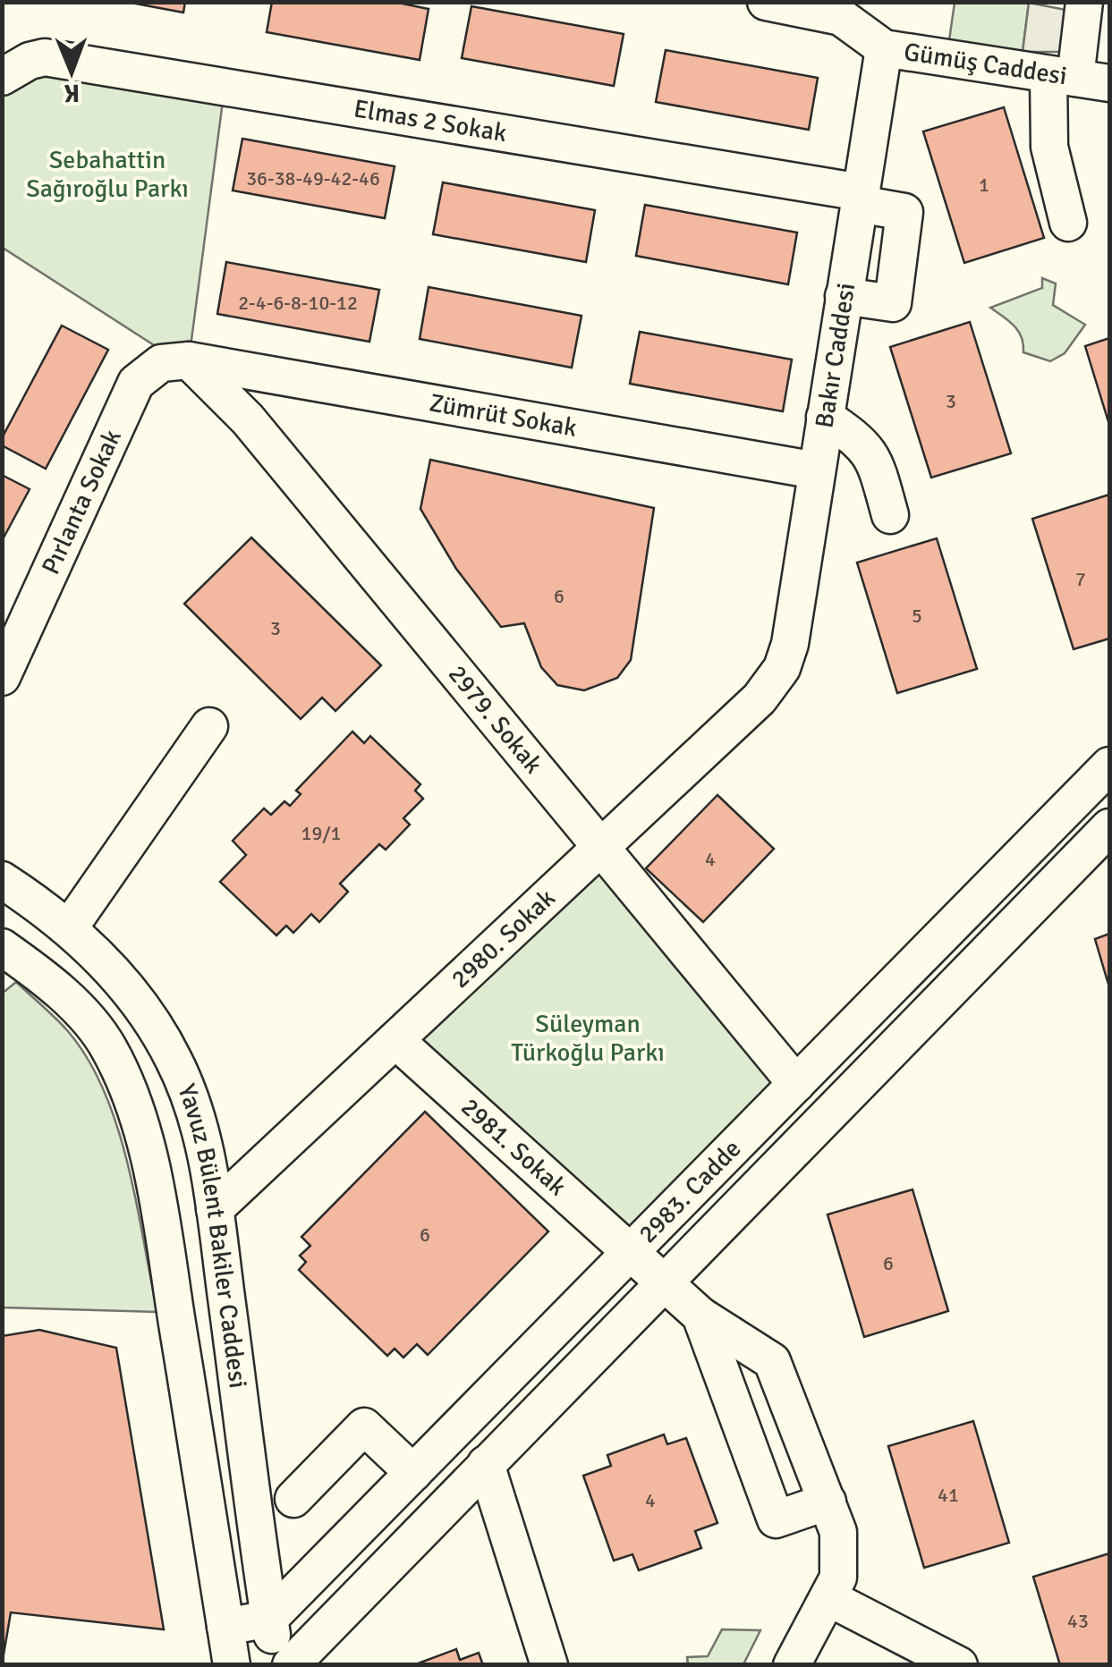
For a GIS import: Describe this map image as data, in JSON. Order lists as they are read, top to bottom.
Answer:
{
  "streets": {
    "street": [
      "Gümüş Caddesi",
      "Elmas 2 Sokak",
      "Bakır Caddesi",
      "Zümrüt Sokak",
      "Pırlanta Sokak",
      "2979. Sokak",
      "2980. Sokak",
      "2981. Sokak",
      "2983. Cadde",
      "Yavuz Bülent Bakiler Caddesi"
    ]
  },
  "crossings": [
    ["Gümüş Caddesi", "Bakır Caddesi"],
    ["Elmas 2 Sokak", "Bakır Caddesi"],
    ["Bakır Caddesi", "Zümrüt Sokak"],
    ["Bakır Caddesi", "2980. Sokak"],
    ["Zümrüt Sokak", "Pırlanta Sokak"],
    ["Zümrüt Sokak", "2979. Sokak"],
    ["Pırlanta Sokak", "2979. Sokak"],
    ["2979. Sokak", "2980. Sokak"],
    ["2979. Sokak", "2983. Cadde"],
    ["2980. Sokak", "2981. Sokak"],
    ["2980. Sokak", "Yavuz Bülent Bakiler Caddesi"],
    ["2981. Sokak", "2983. Cadde"],
    ["2983. Cadde", "Yavuz Bülent Bakiler Caddesi"]
  ],
  "parks": ["Sebahattin Sağıroğlu Parkı", "Süleyman Türkoğlu Parkı"],
  "house_numbers": [
    "36-38-49-42-46",
    "1",
    "2-4-6-8-10-12",
    "3",
    "7",
    "6",
    "5",
    "3",
    "19/1",
    "4",
    "6",
    "6",
    "41",
    "4",
    "43"
  ],
  "north": "bottom"
}
